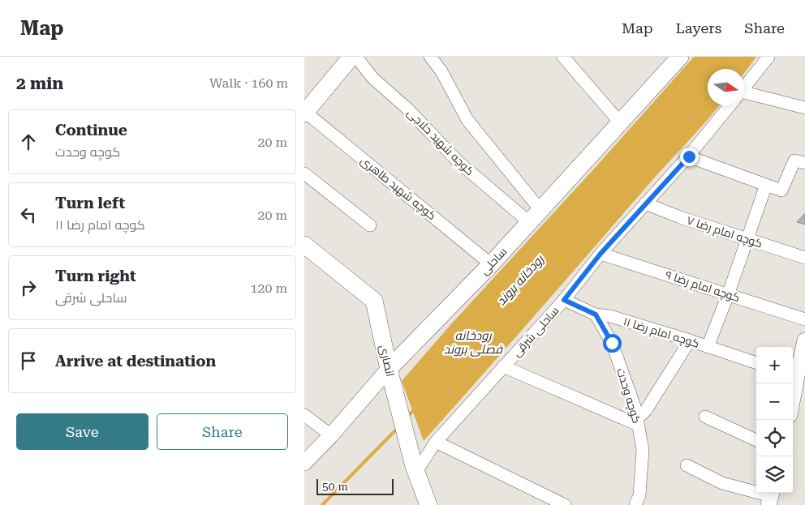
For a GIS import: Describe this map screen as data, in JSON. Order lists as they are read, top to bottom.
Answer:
{
  "streets": {
    "main road": ["ساحلی", "انصاری"],
    "street": [
      "کوچه شهید حلاجی",
      "کوچه شهید طاهری",
      "کوچه امام رضا ۷",
      "کوچه امام رضا ۹",
      "ساحلی شرقی",
      "کوچه امام رضا ۱۱",
      "کوچه وحدت"
    ]
  },
  "crossings": [
    ["کوچه شهید حلاجی", "ساحلی"],
    ["کوچه شهید طاهری", "ساحلی"],
    ["کوچه امام رضا ۷", "ساحلی شرقی"],
    ["ساحلی", "انصاری"],
    ["کوچه امام رضا ۹", "ساحلی شرقی"],
    ["ساحلی شرقی", "کوچه امام رضا ۱۱"],
    ["ساحلی شرقی", "انصاری"],
    ["کوچه امام رضا ۱۱", "کوچه وحدت"]
  ],
  "water": ["رودخانه بروند", "رودخانه فصلی بروند"],
  "scale_bar": "50 m",
  "north": "right",
  "page": {
    "header": "Map",
    "nav": ["Map", "Layers", "Share"],
    "heading": ["2 min", "Walk · 160 m"],
    "list": [
      ["Continue", "کوچه وحدت", "20 m"],
      ["Turn left", "کوچه امام رضا ۱۱", "20 m"],
      ["Turn right", "ساحلی شرقی", "120 m"],
      "Arrive at destination"
    ],
    "map_buttons": ["+", "−"],
    "buttons": ["Save", "Share"],
    "scale": "50 m"
  }
}
